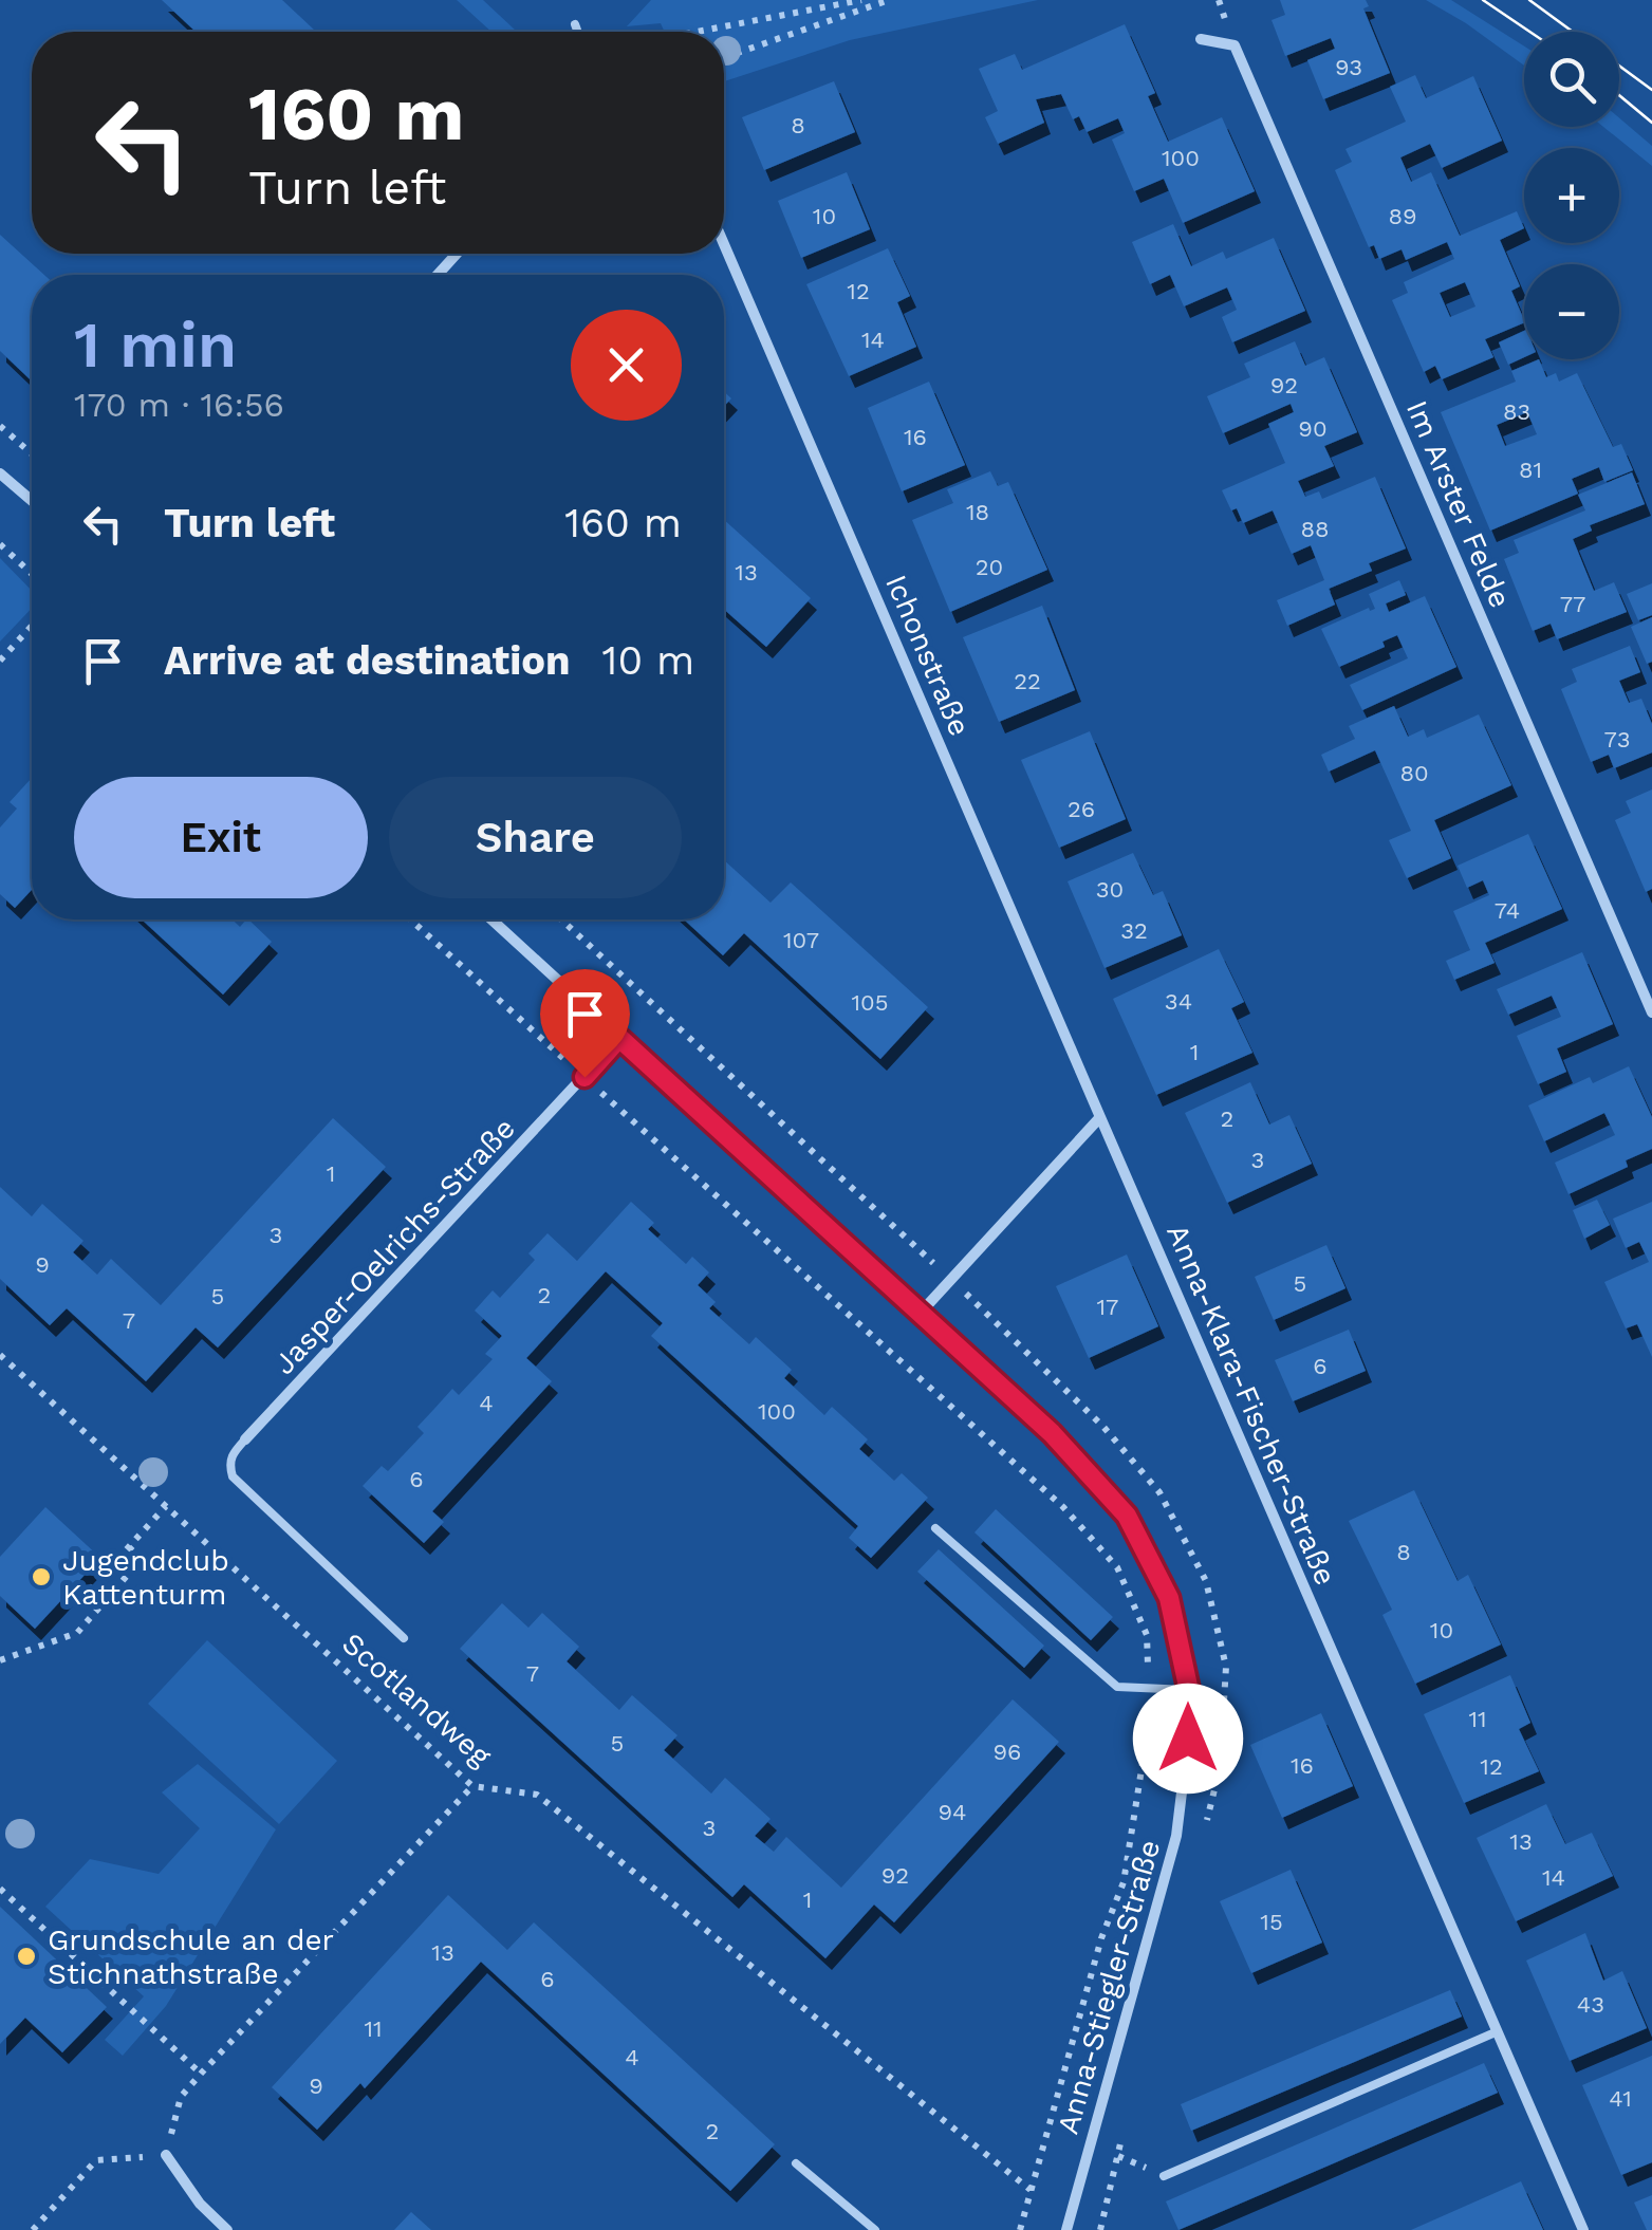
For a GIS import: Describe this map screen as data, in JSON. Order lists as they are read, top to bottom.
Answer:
{
  "streets": {
    "street": [
      "Im Arster Felde",
      "Ichonstraße",
      "Jasper-Oelrichs-Straße",
      "Anna-Klara-Fischer-Straße",
      "Anna-Stiegler-Straße"
    ],
    "path": ["Scotlandweg"]
  },
  "crossings": [
    ["Ichonstraße", "Anna-Klara-Fischer-Straße"],
    ["Jasper-Oelrichs-Straße", "Anna-Stiegler-Straße"]
  ],
  "places": ["Jugendclub Kattenturm", "Grundschule an der Stichnathstraße"],
  "house_numbers": [
    "93",
    "8",
    "100",
    "10",
    "89",
    "12",
    "14",
    "92",
    "83",
    "90",
    "16",
    "81",
    "18",
    "88",
    "20",
    "13",
    "77",
    "22",
    "73",
    "80",
    "26",
    "30",
    "74",
    "32",
    "107",
    "34",
    "105",
    "1",
    "2",
    "3",
    "1",
    "3",
    "9",
    "5",
    "2",
    "5",
    "17",
    "7",
    "6",
    "4",
    "100",
    "6",
    "8",
    "10",
    "7",
    "11",
    "5",
    "96",
    "16",
    "12",
    "94",
    "3",
    "13",
    "92",
    "14",
    "1",
    "15",
    "13",
    "6",
    "43",
    "11",
    "4",
    "9",
    "41",
    "2"
  ],
  "page": {
    "map_buttons": ["+", "−"],
    "turn": ["160 m", "Turn left"],
    "heading": ["1 min", "170 m · 16:56"],
    "list": [
      {
        "name": "Turn left",
        "value": "160 m"
      },
      {
        "name": "Arrive at destination",
        "value": "10 m"
      }
    ],
    "buttons": ["Exit", "Share"]
  }
}
